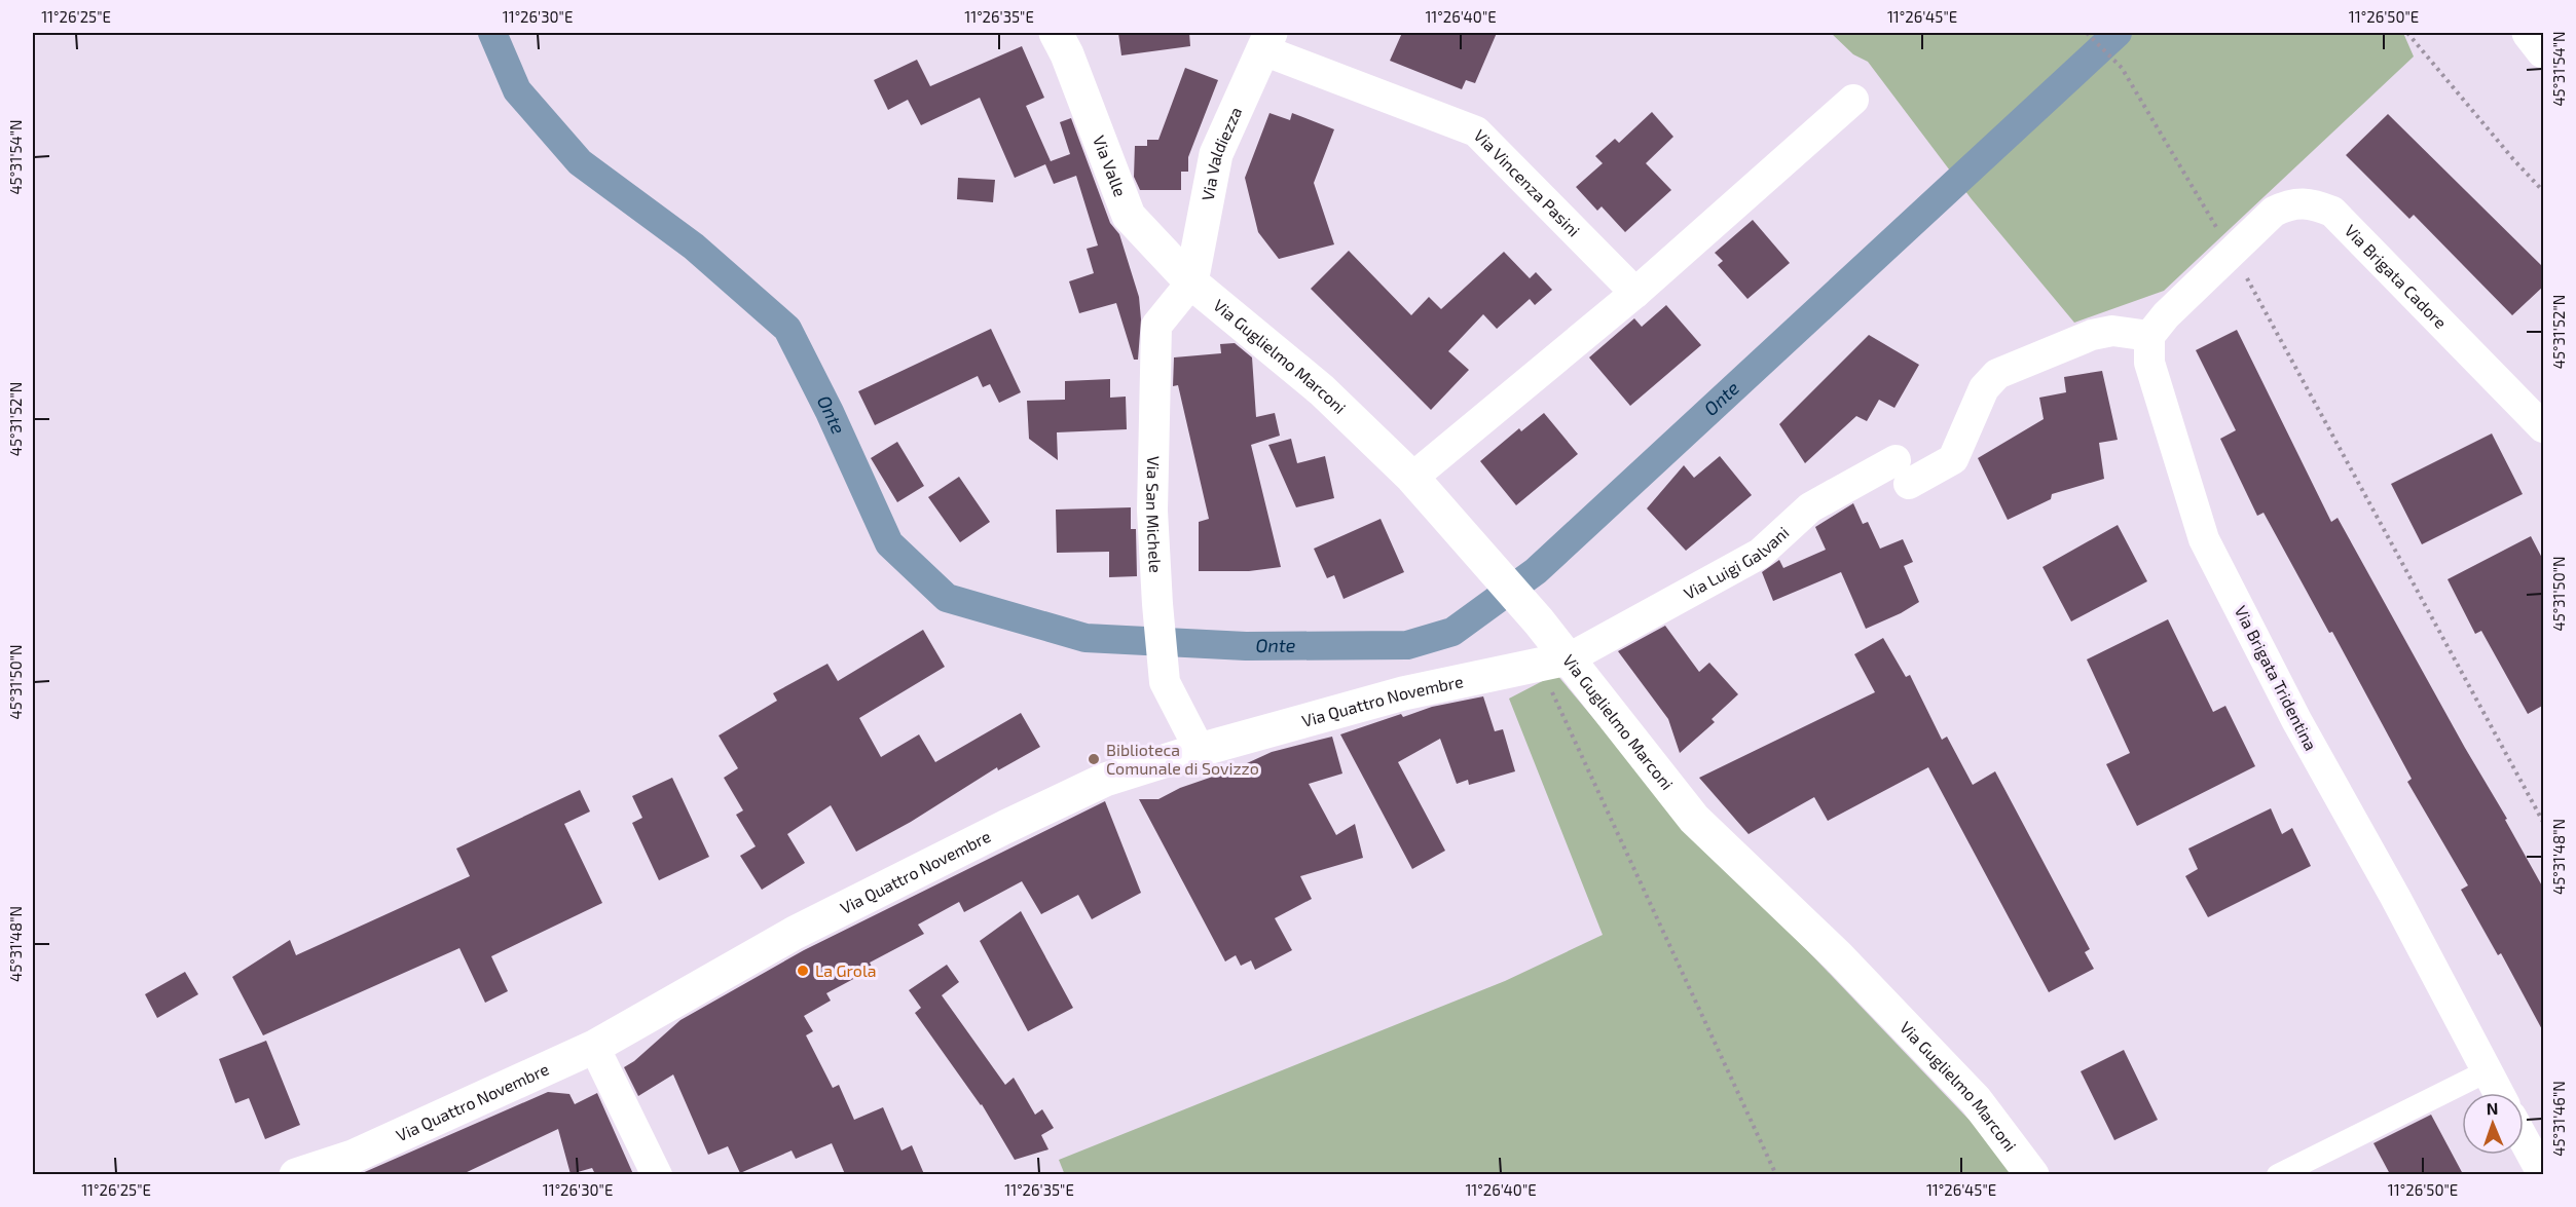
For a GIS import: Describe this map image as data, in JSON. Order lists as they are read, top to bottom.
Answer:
{
  "streets": {
    "street": [
      "Via Valdiezza",
      "Via Valle",
      "Via Vincenza Pasini",
      "Via Brigata Cadore",
      "Via Guglielmo Marconi",
      "Via San Michele",
      "Via Luigi Galvani",
      "Via Brigata Tridentina",
      "Via Quattro Novembre"
    ]
  },
  "crossings": [
    ["Via Valdiezza", "Via Valle"],
    ["Via Valdiezza", "Via Vincenza Pasini"],
    ["Via Valdiezza", "Via Guglielmo Marconi"],
    ["Via Valdiezza", "Via San Michele"],
    ["Via Valle", "Via Guglielmo Marconi"],
    ["Via Valle", "Via San Michele"],
    ["Via Guglielmo Marconi", "Via San Michele"],
    ["Via Guglielmo Marconi", "Via Luigi Galvani"],
    ["Via Guglielmo Marconi", "Via Quattro Novembre"],
    ["Via San Michele", "Via Quattro Novembre"],
    ["Via Luigi Galvani", "Via Brigata Tridentina"],
    ["Via Luigi Galvani", "Via Quattro Novembre"]
  ],
  "water": ["Onte"],
  "places": ["Biblioteca Comunale di Sovizzo", "La Grola"],
  "north": "top",
  "coordinates": [
    "11°26'25\"E",
    "11°26'30\"E",
    "11°26'35\"E",
    "11°26'40\"E",
    "11°26'45\"E",
    "11°26'50\"E",
    "45°31'54\"N",
    "45°31'52\"N",
    "45°31'50\"N",
    "45°31'48\"N",
    "45°31'46\"N"
  ]
}
